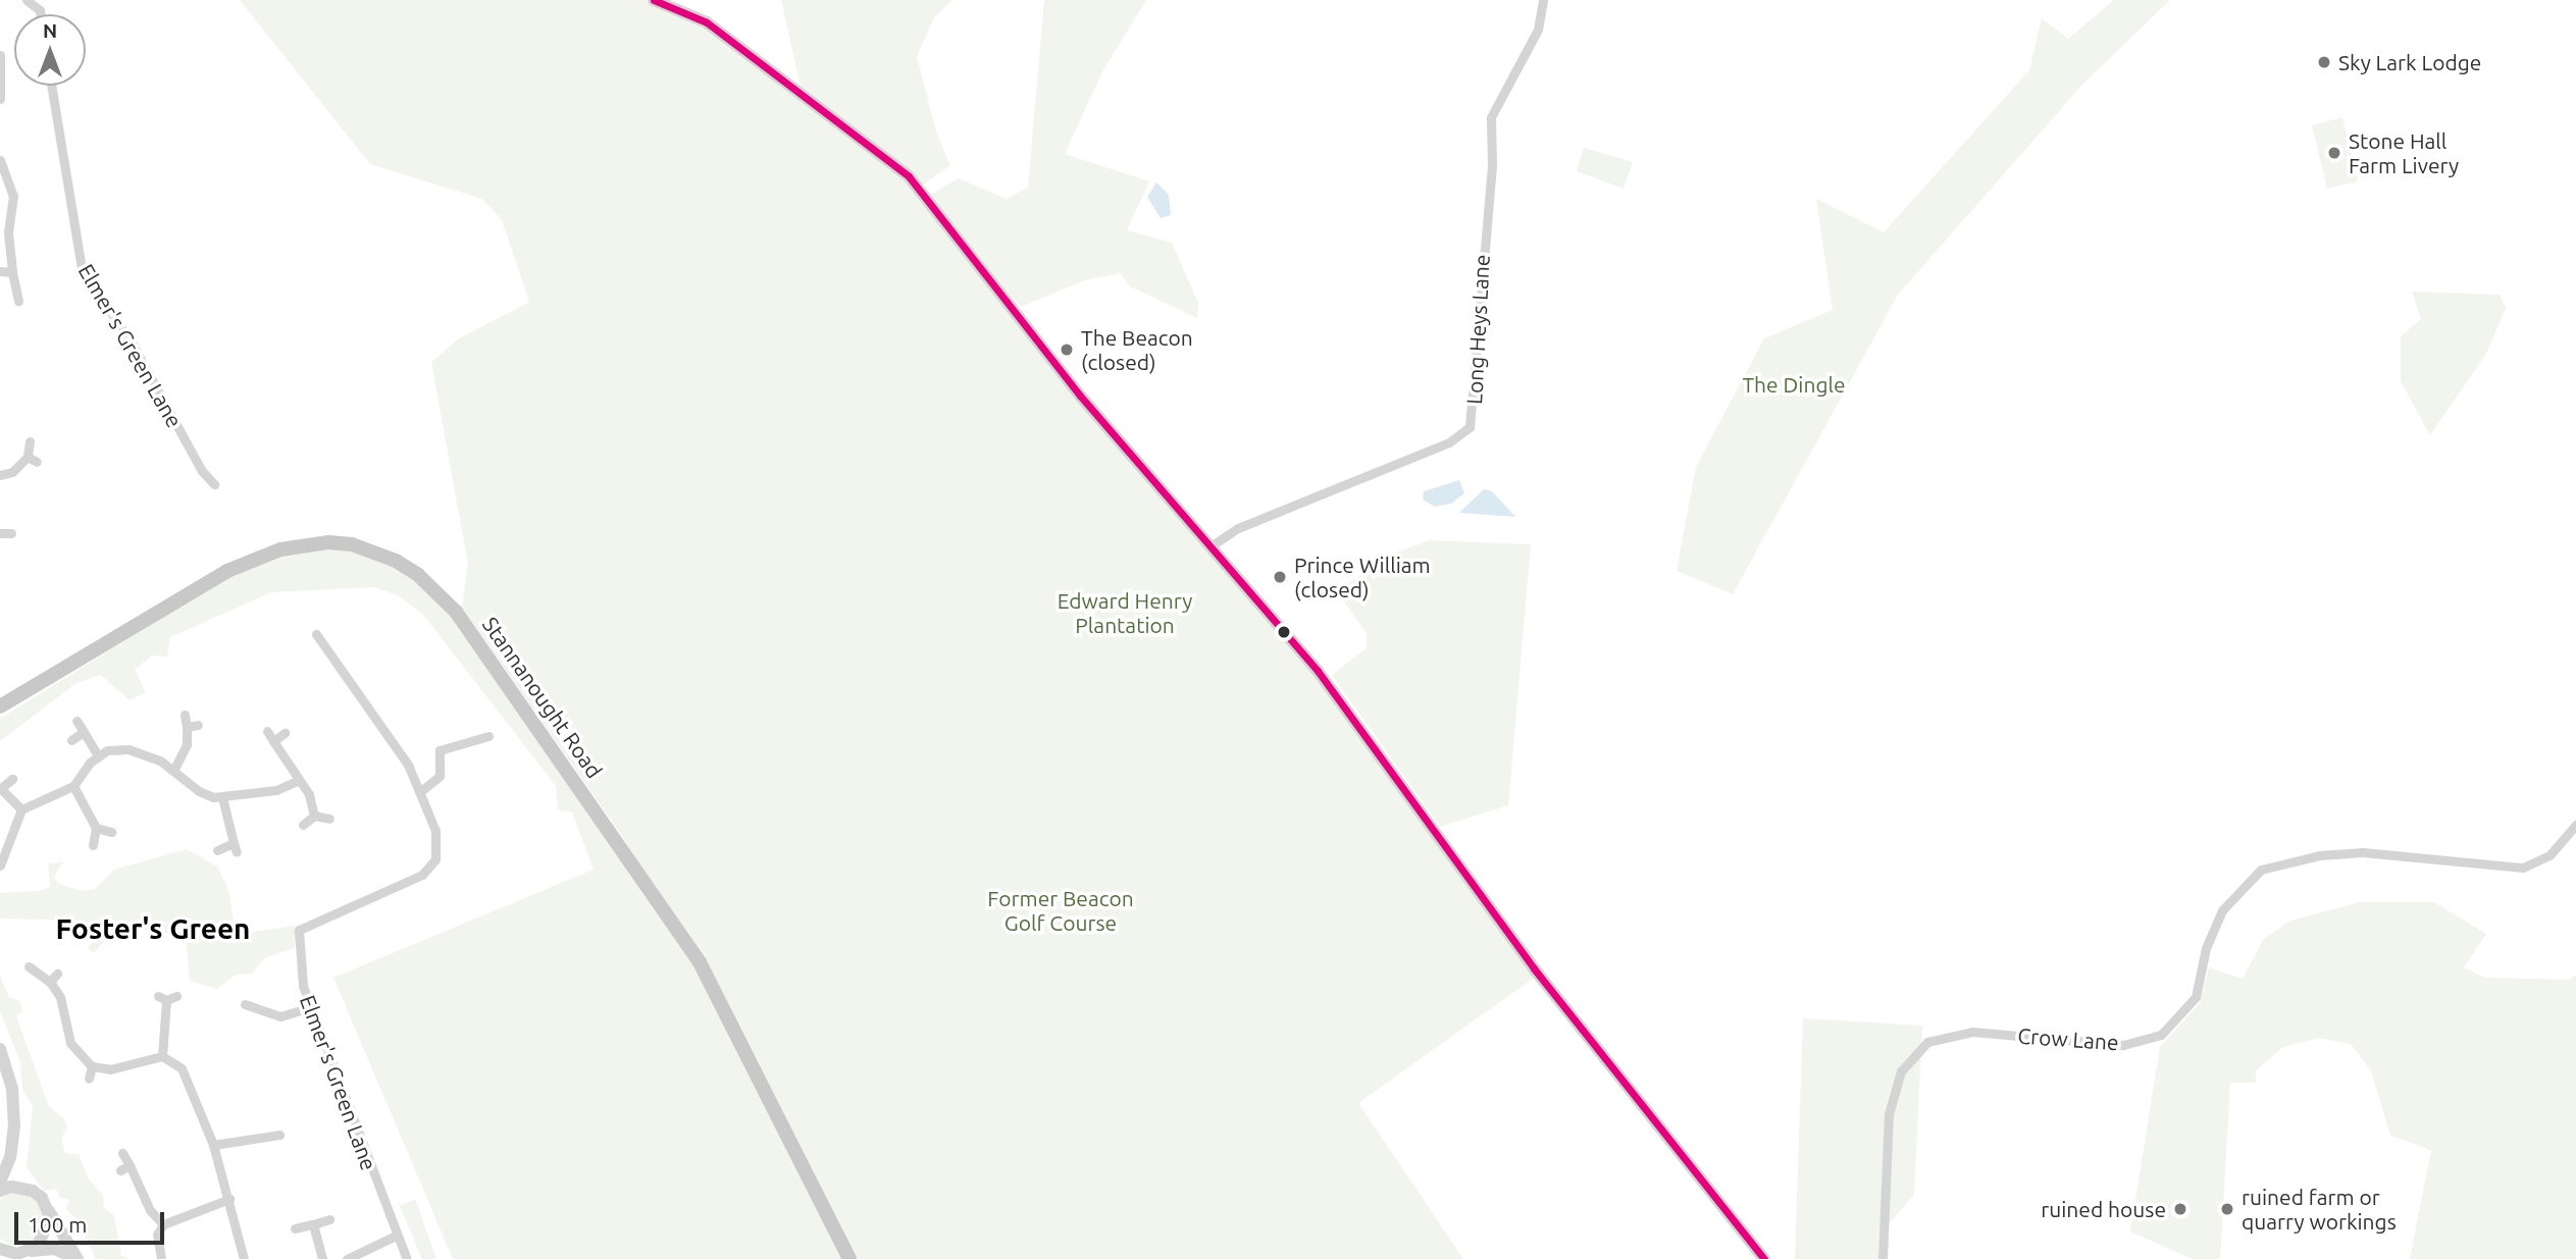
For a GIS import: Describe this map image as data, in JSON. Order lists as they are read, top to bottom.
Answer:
{
  "streets": {
    "main road": ["Stannanought Road"],
    "street": ["Long Heys Lane", "Elmer's Green Lane", "Crow Lane"]
  },
  "districts": ["Foster's Green"],
  "parks": ["The Dingle", "Edward Henry Plantation", "Former Beacon Golf Course"],
  "places": [
    "Sky Lark Lodge",
    "Stone Hall Farm Livery",
    "The Beacon (closed)",
    "Prince William (closed)",
    "ruined house",
    "ruined farm or quarry workings"
  ],
  "scale_bar": "100 m",
  "north": "top"
}
